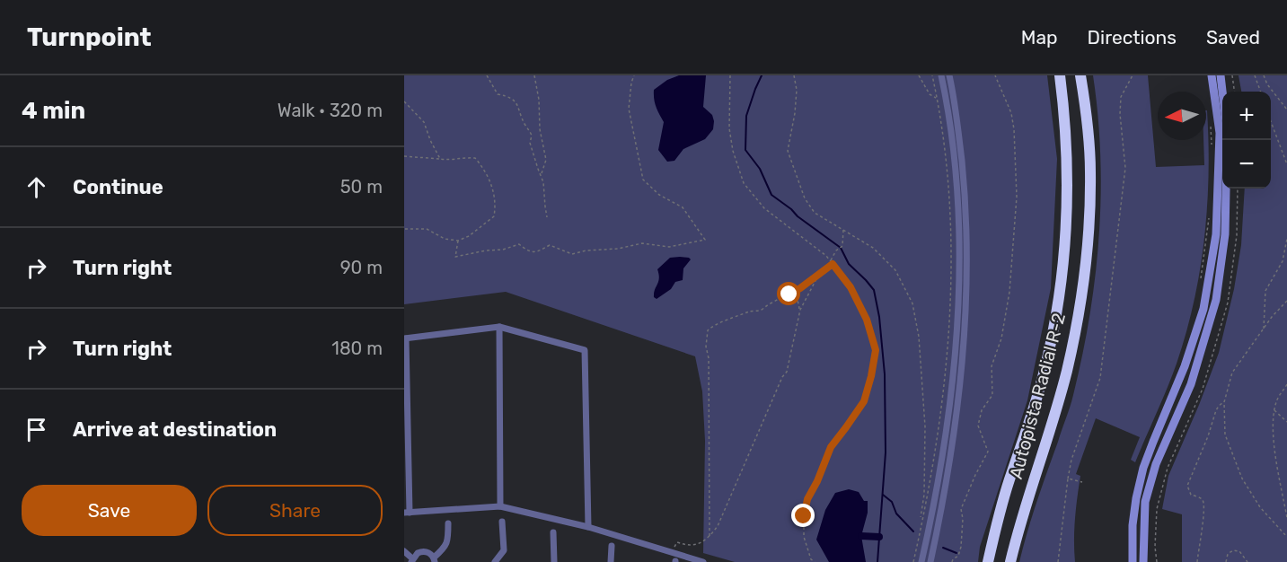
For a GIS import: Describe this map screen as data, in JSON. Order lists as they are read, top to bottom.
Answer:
{
  "streets": {
    "highway": ["Autopista Radial R-2"]
  },
  "north": "left",
  "page": {
    "header": "Turnpoint",
    "nav": ["Map", "Directions", "Saved"],
    "heading": ["4 min", "Walk · 320 m"],
    "map_buttons": ["+", "−"],
    "list": [
      ["Continue", "50 m"],
      ["Turn right", "90 m"],
      ["Turn right", "180 m"],
      "Arrive at destination"
    ],
    "buttons": ["Save", "Share"]
  }
}
